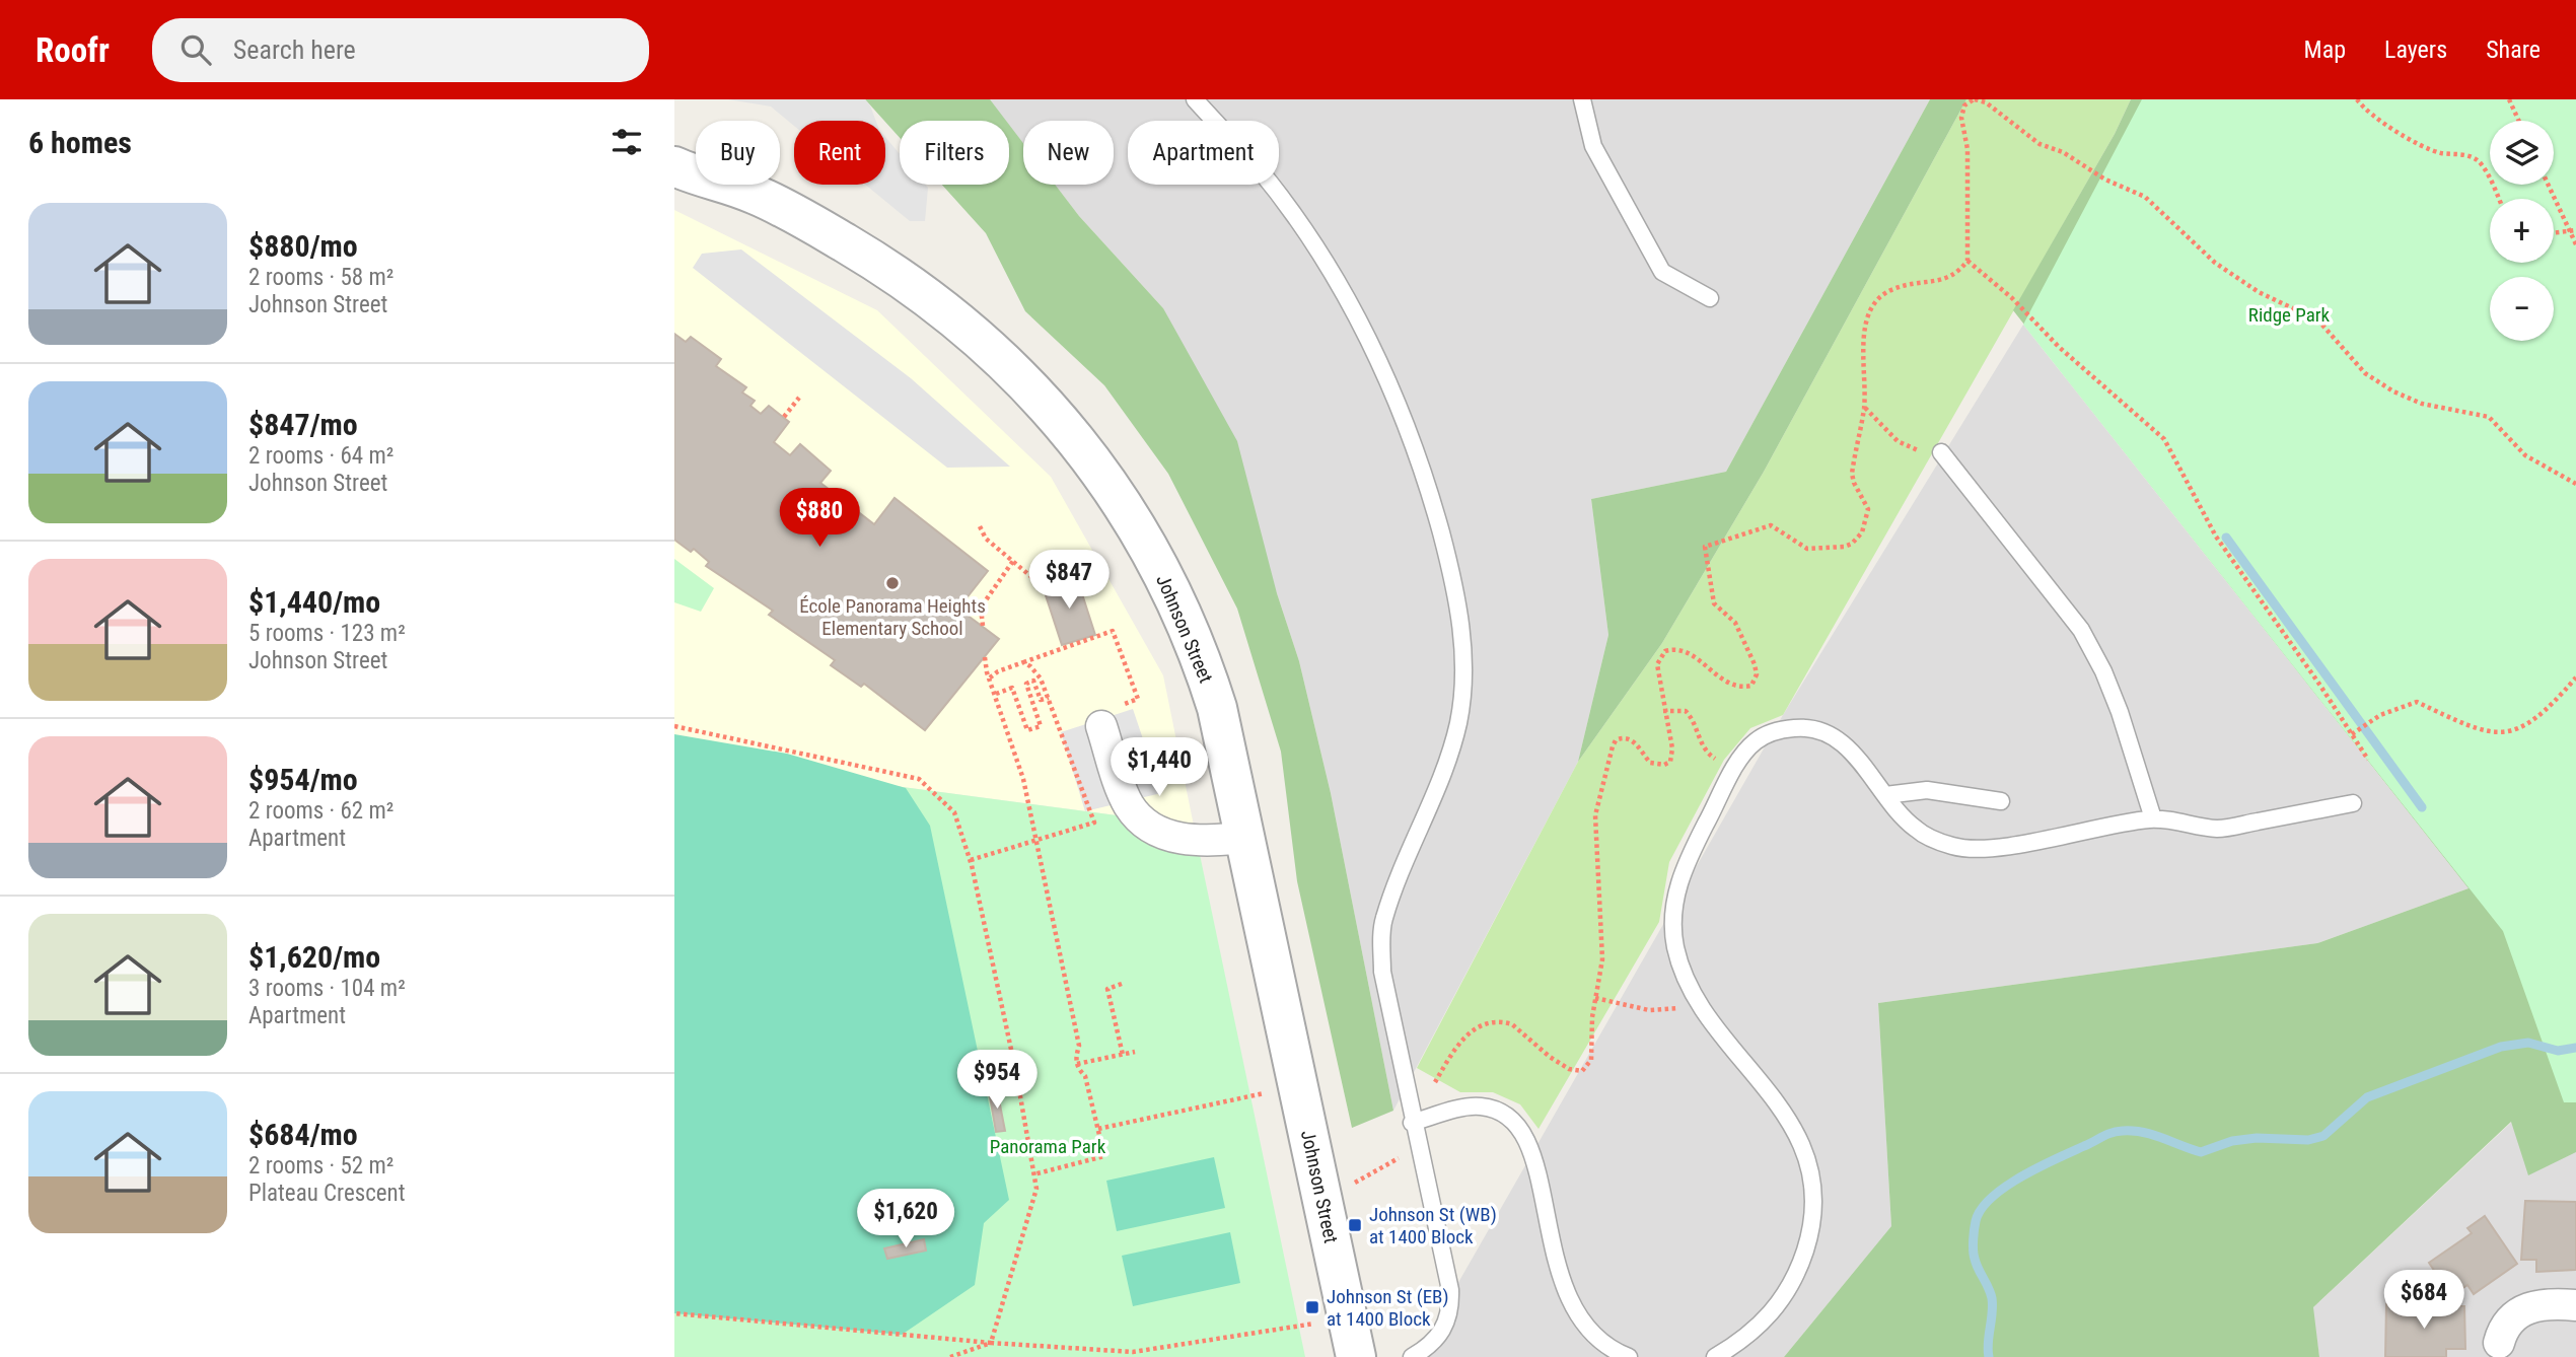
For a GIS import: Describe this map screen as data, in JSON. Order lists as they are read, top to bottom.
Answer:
{
  "streets": {
    "street": ["Johnson Street"]
  },
  "parks": ["Ridge Park", "Panorama Park"],
  "places": {
    "other": ["École Panorama Heights Elementary School"],
    "transit": ["Johnson St (WB) at 1400 Block", "Johnson St (EB) at 1400 Block"]
  },
  "page": {
    "header": "Roofr",
    "search": "Search here",
    "nav": ["Map", "Layers", "Share"],
    "heading": "6 homes",
    "map_buttons": ["+", "−"],
    "chip": [
      "Buy",
      "Rent",
      "Filters",
      "New",
      "Apartment"
    ],
    "list": [
      {
        "name": "$880/mo",
        "note": "2 rooms · 58 m² · Johnson Street"
      },
      {
        "name": "$847/mo",
        "note": "2 rooms · 64 m² · Johnson Street"
      },
      {
        "name": "$1,440/mo",
        "note": "5 rooms · 123 m² · Johnson Street"
      },
      {
        "name": "$954/mo",
        "note": "2 rooms · 62 m² · Apartment"
      },
      {
        "name": "$1,620/mo",
        "note": "3 rooms · 104 m² · Apartment"
      },
      {
        "name": "$684/mo",
        "note": "2 rooms · 52 m² · Plateau Crescent"
      }
    ],
    "price": [
      "$880",
      "$847",
      "$1,440",
      "$954",
      "$1,620",
      "$684"
    ]
  }
}
